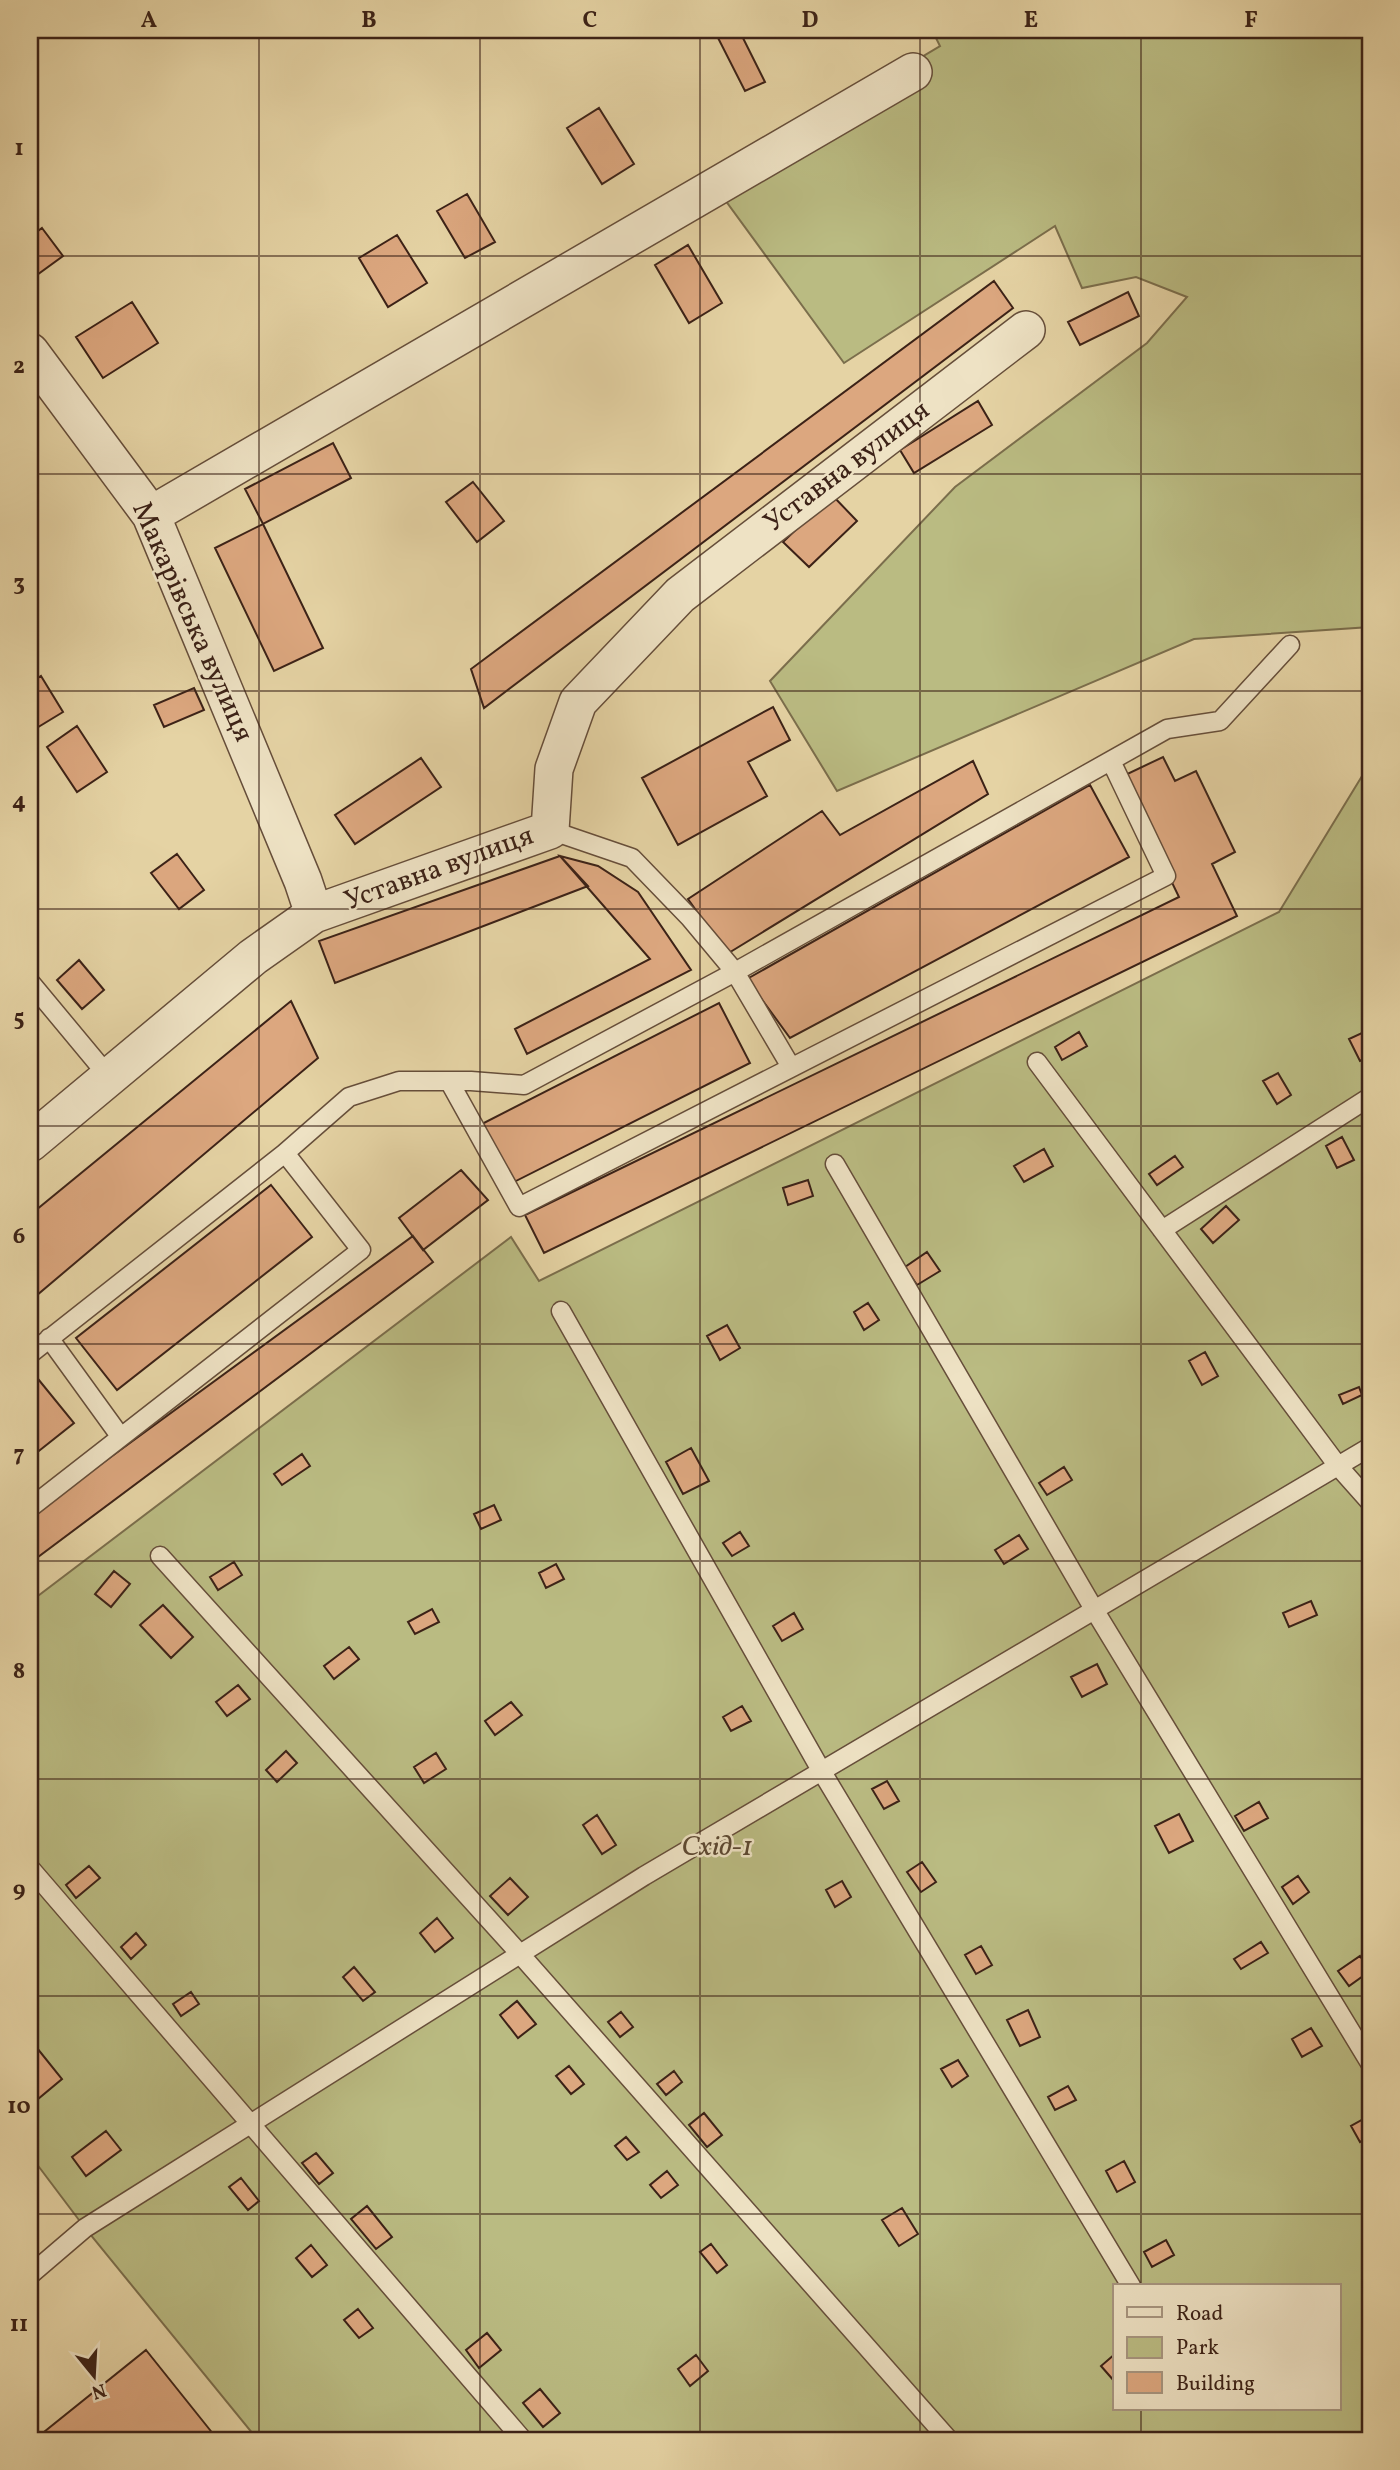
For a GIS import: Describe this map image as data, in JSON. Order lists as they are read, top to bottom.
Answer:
{
  "streets": {
    "street": ["Уставна вулиця", "Макарівська вулиця"]
  },
  "crossings": [
    ["Уставна вулиця", "Макарівська вулиця"]
  ],
  "parks": ["Схід-1"],
  "legend": ["Road", "Park", "Building"],
  "north": "bottom",
  "grid": {
    "columns": [
      "A",
      "B",
      "C",
      "D",
      "E",
      "F"
    ],
    "rows": [
      "1",
      "2",
      "3",
      "4",
      "5",
      "6",
      "7",
      "8",
      "9",
      "10",
      "11"
    ]
  }
}
